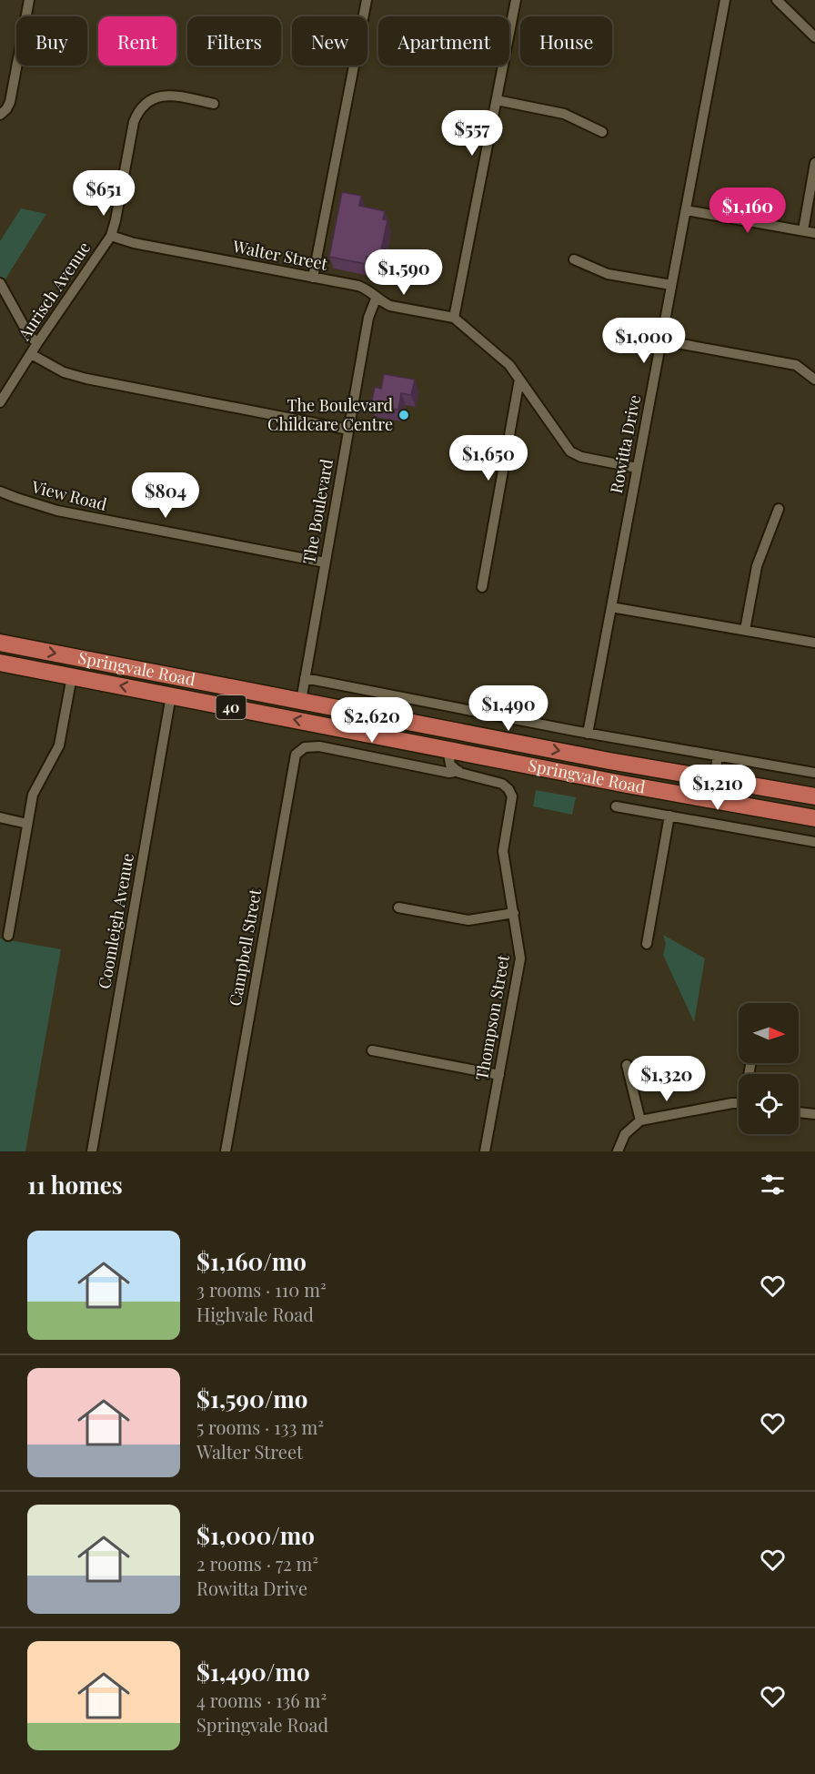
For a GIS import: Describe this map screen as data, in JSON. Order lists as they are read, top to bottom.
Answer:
{
  "streets": {
    "highway": ["Springvale Road", "40"],
    "street": [
      "Walter Street",
      "Aurisch Avenue",
      "Rowitta Drive",
      "View Road",
      "The Boulevard",
      "Coomleigh Avenue",
      "Campbell Street",
      "Thompson Street"
    ]
  },
  "crossings": [
    ["Walter Street", "Aurisch Avenue"],
    ["Walter Street", "Rowitta Drive"],
    ["Walter Street", "The Boulevard"],
    ["View Road", "The Boulevard"],
    ["The Boulevard", "Springvale Road"],
    ["Springvale Road", "Coomleigh Avenue"],
    ["Springvale Road", "Campbell Street"],
    ["Springvale Road", "Thompson Street"]
  ],
  "places": ["The Boulevard Childcare Centre"],
  "north": "right",
  "page": {
    "chip": [
      "Buy",
      "Rent",
      "Filters",
      "New",
      "Apartment",
      "House"
    ],
    "price": [
      "$557",
      "$651",
      "$1,160",
      "$1,590",
      "$1,000",
      "$1,650",
      "$804",
      "$1,490",
      "$2,620",
      "$1,210",
      "$1,320"
    ],
    "heading": "11 homes",
    "list": [
      {
        "name": "$1,160/mo",
        "note": "3 rooms · 110 m² · Highvale Road"
      },
      {
        "name": "$1,590/mo",
        "note": "5 rooms · 133 m² · Walter Street"
      },
      {
        "name": "$1,000/mo",
        "note": "2 rooms · 72 m² · Rowitta Drive"
      },
      {
        "name": "$1,490/mo",
        "note": "4 rooms · 136 m² · Springvale Road"
      }
    ]
  }
}
